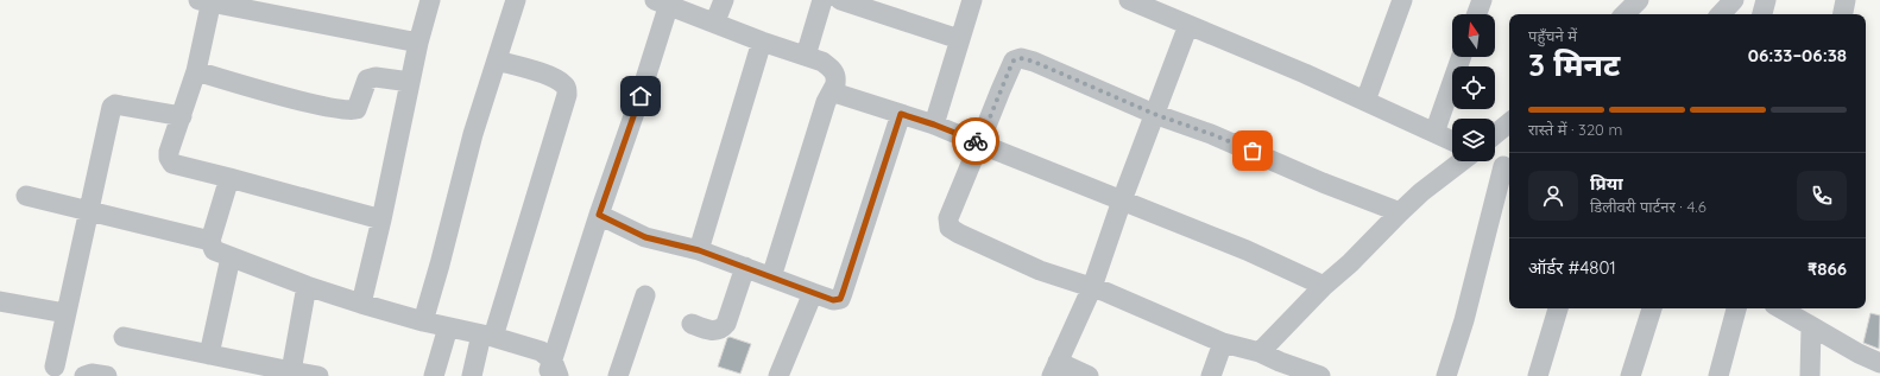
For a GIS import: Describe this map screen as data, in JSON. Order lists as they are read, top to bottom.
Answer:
{
  "north": "top",
  "page": {
    "heading": ["3 मिनट", "पहुँचने में", "06:33–06:38"],
    "panel": [
      "प्रिया",
      "डिलीवरी पार्टनर · 4.6",
      "ऑर्डर #4801",
      "₹866"
    ],
    "bar": "रास्ते में · 320 m"
  }
}
